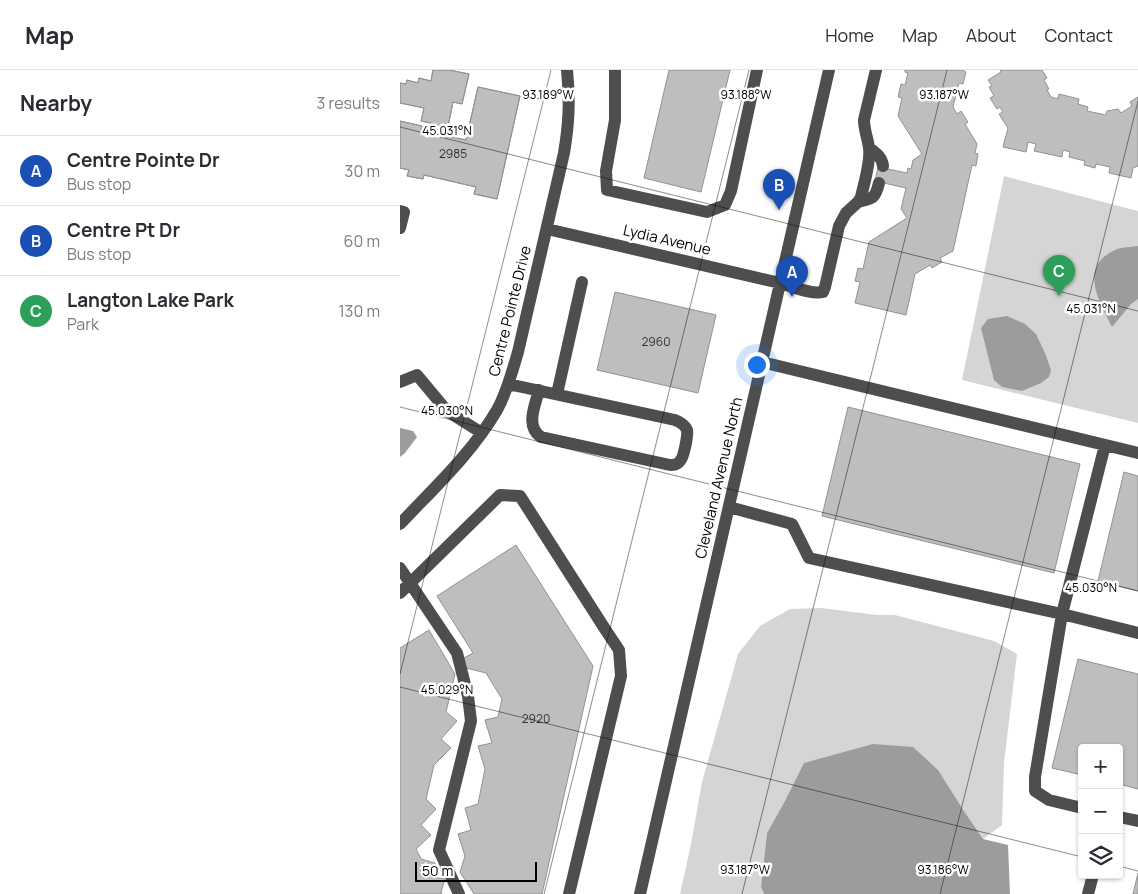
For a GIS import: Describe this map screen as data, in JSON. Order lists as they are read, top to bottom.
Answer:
{
  "streets": {
    "street": ["Lydia Avenue", "Centre Pointe Drive", "Cleveland Avenue North"]
  },
  "crossings": [
    ["Lydia Avenue", "Centre Pointe Drive"],
    ["Lydia Avenue", "Cleveland Avenue North"]
  ],
  "house_numbers": ["2985", "2960", "2920"],
  "scale_bar": "50 m",
  "page": {
    "header": "Map",
    "nav": [
      "Home",
      "Map",
      "About",
      "Contact"
    ],
    "heading": ["Nearby", "3 results"],
    "list": [
      {
        "mark": "A",
        "name": "Centre Pointe Dr",
        "note": "Bus stop",
        "value": "30 m"
      },
      {
        "mark": "B",
        "name": "Centre Pt Dr",
        "note": "Bus stop",
        "value": "60 m"
      },
      {
        "mark": "C",
        "name": "Langton Lake Park",
        "note": "Park",
        "value": "130 m"
      }
    ],
    "pins": ["B", "C", "A"],
    "map_buttons": ["+", "−"],
    "scale": "50 m"
  },
  "coordinates": [
    "93.189°W",
    "93.188°W",
    "93.187°W",
    "45.031°N",
    "45.030°N",
    "45.029°N",
    "93.186°W"
  ]
}
